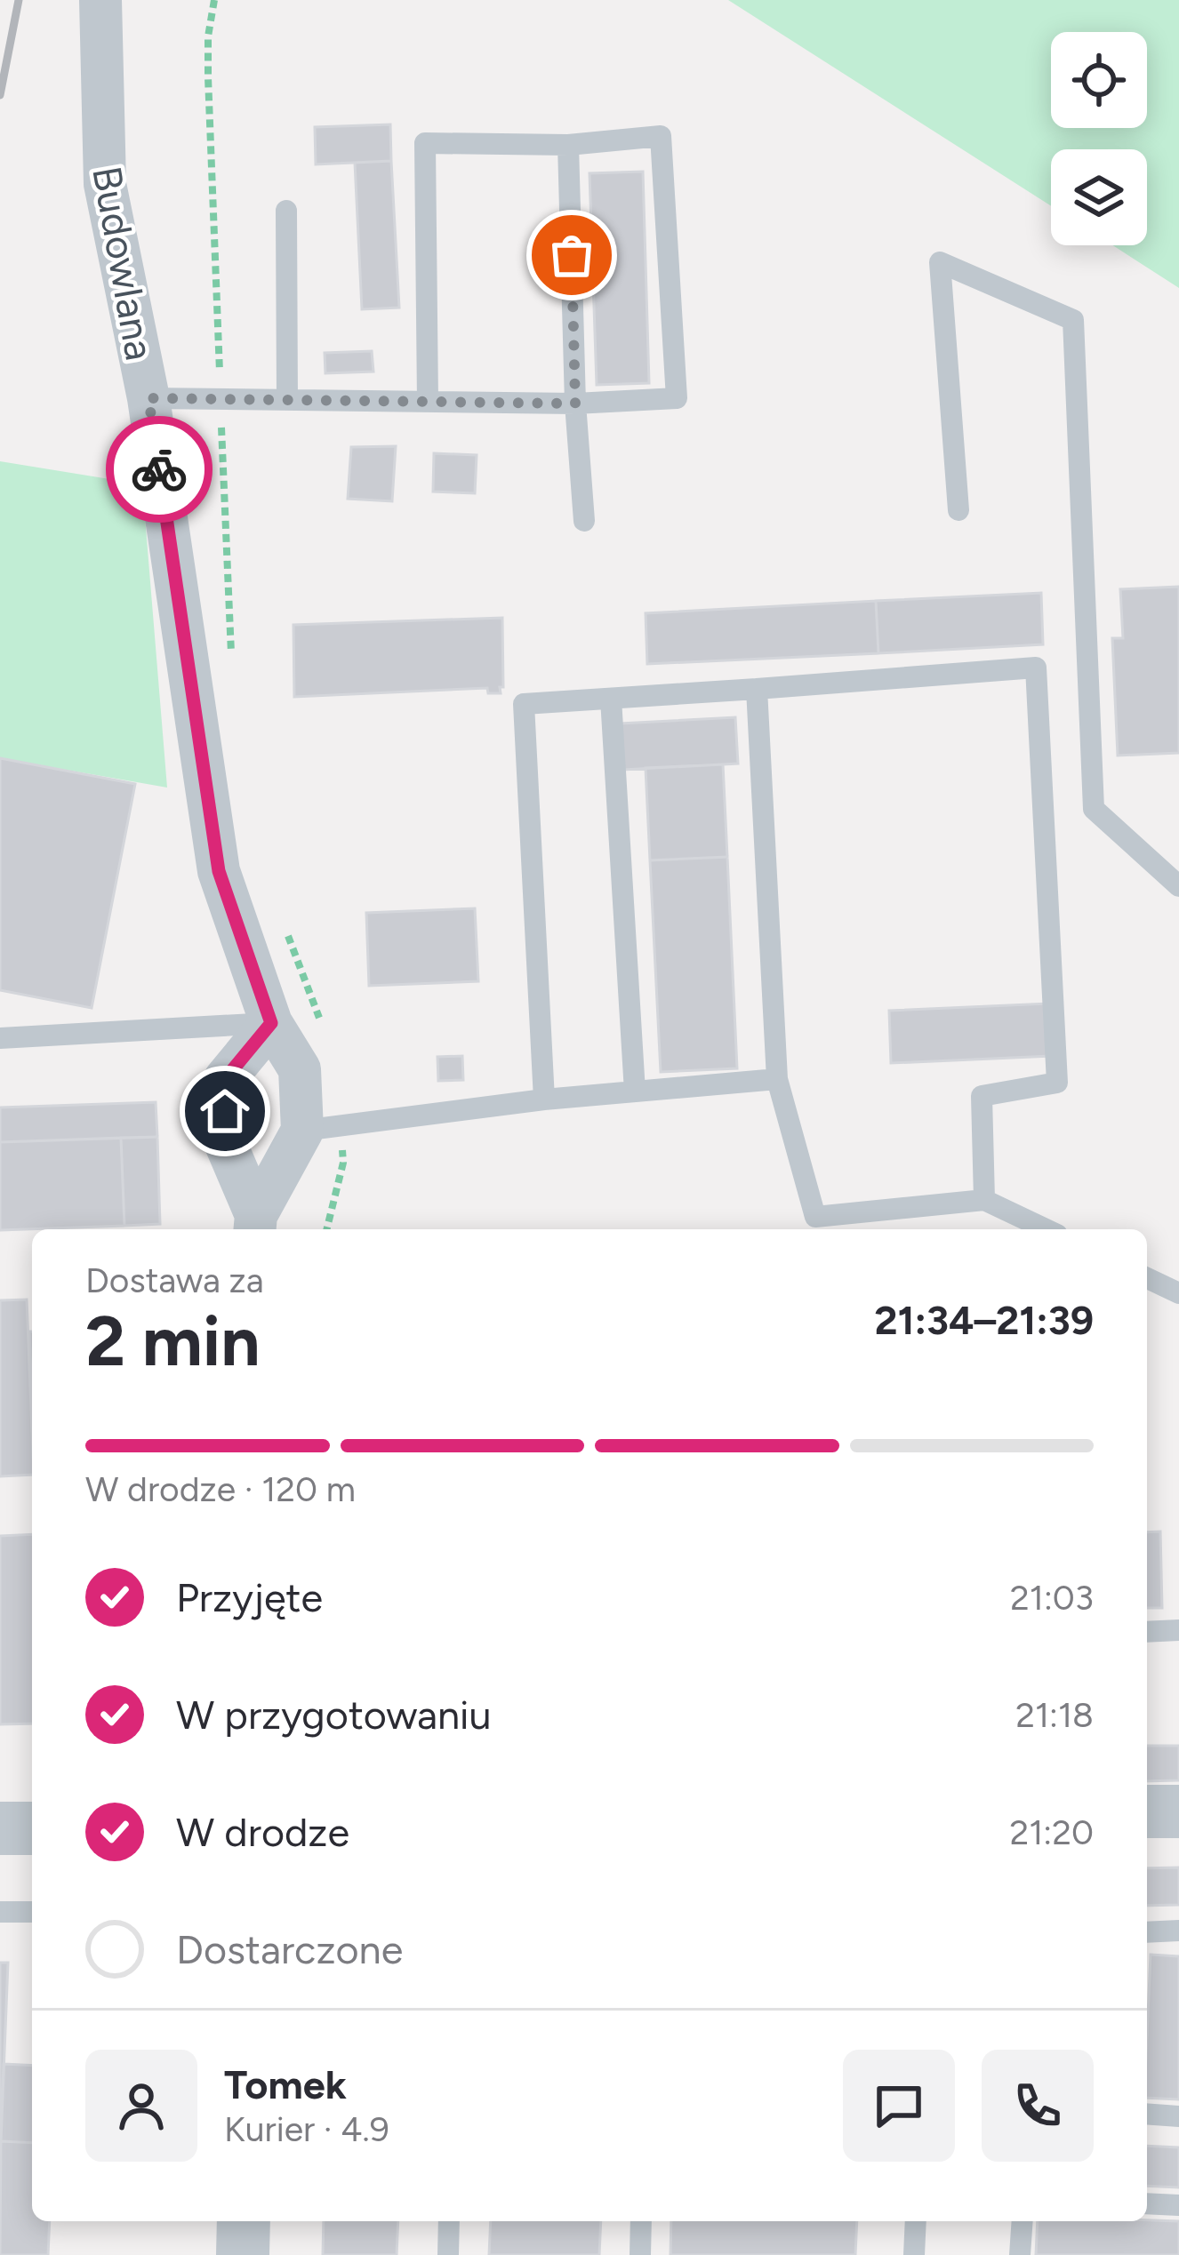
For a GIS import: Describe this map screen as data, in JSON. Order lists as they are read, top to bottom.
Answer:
{
  "streets": {
    "street": ["Budowlana"]
  },
  "page": {
    "heading": ["2 min", "Dostawa za", "21:34–21:39"],
    "panel": ["Tomek", "Kurier · 4.9"],
    "bar": "W drodze · 120 m",
    "list": [
      ["Przyjęte", "21:03"],
      ["W przygotowaniu", "21:18"],
      ["W drodze", "21:20"],
      "Dostarczone"
    ]
  }
}
